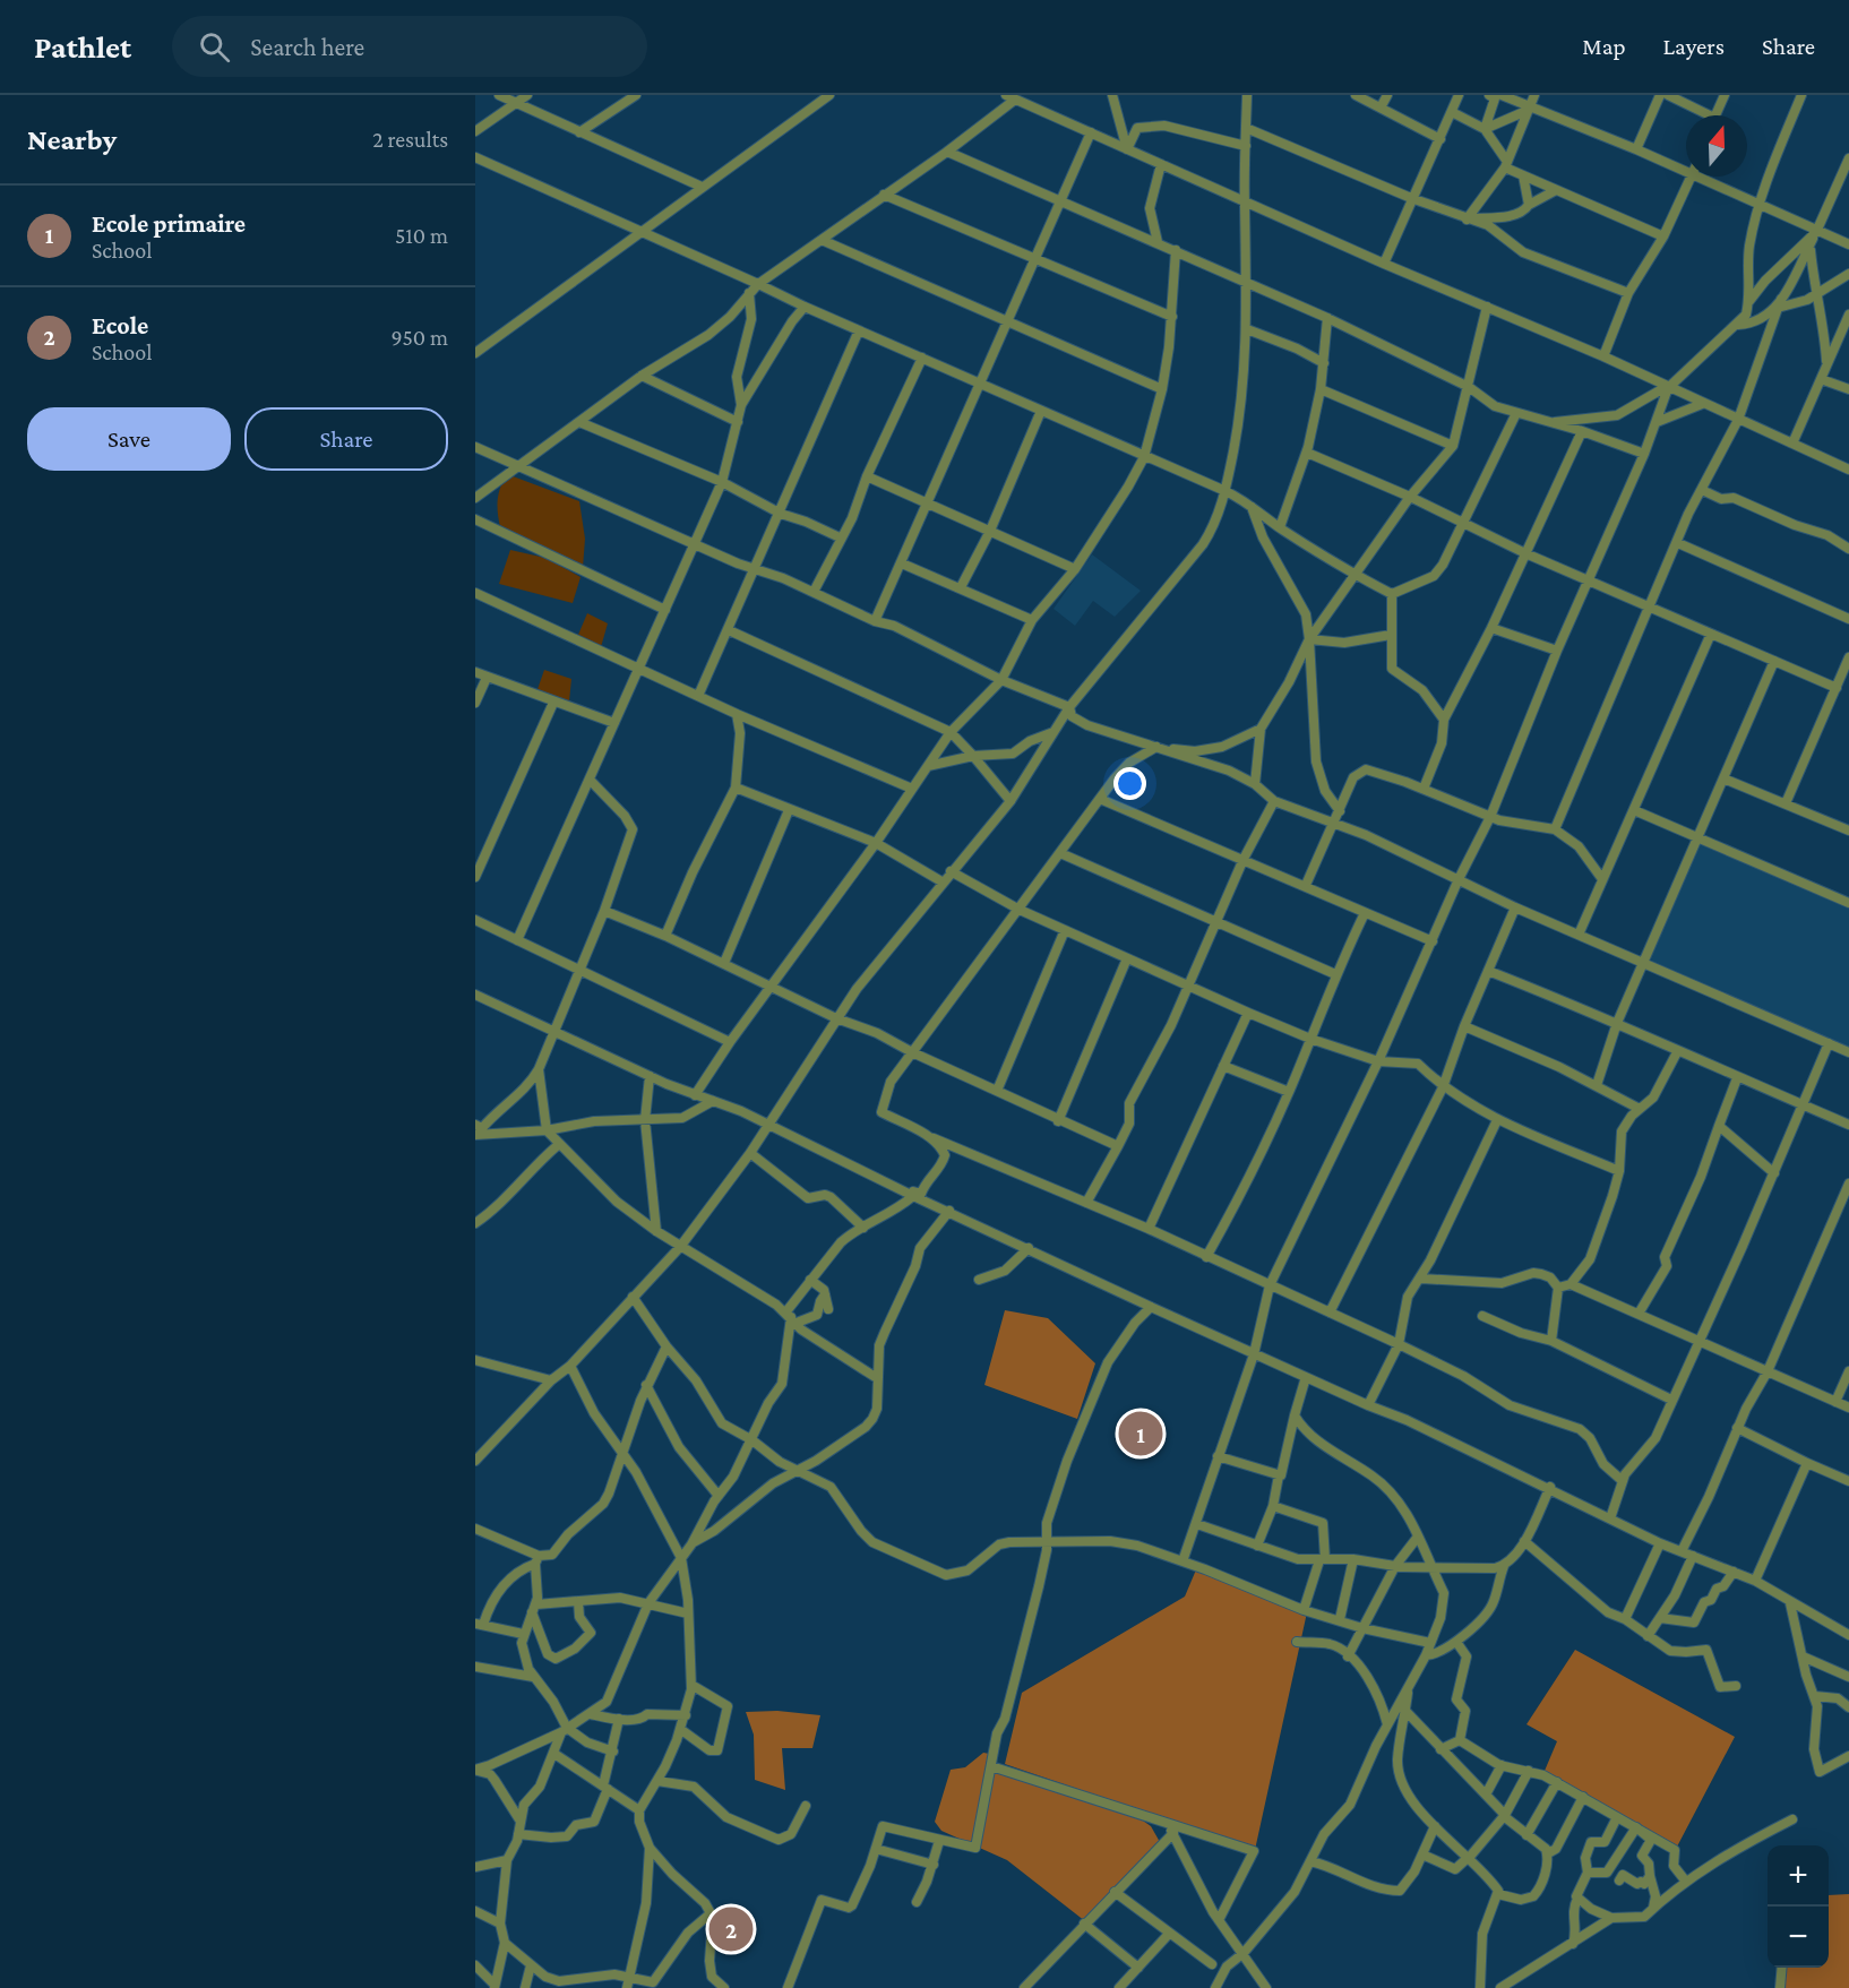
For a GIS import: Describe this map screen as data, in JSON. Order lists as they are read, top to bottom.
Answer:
{
  "north": "top",
  "page": {
    "header": "Pathlet",
    "search": "Search here",
    "nav": ["Map", "Layers", "Share"],
    "heading": ["Nearby", "2 results"],
    "list": [
      {
        "mark": "1",
        "name": "Ecole primaire",
        "note": "School",
        "value": "510 m"
      },
      {
        "mark": "2",
        "name": "Ecole",
        "note": "School",
        "value": "950 m"
      }
    ],
    "buttons": ["Save", "Share"],
    "pins": ["1", "2"],
    "map_buttons": ["+", "−"]
  }
}
